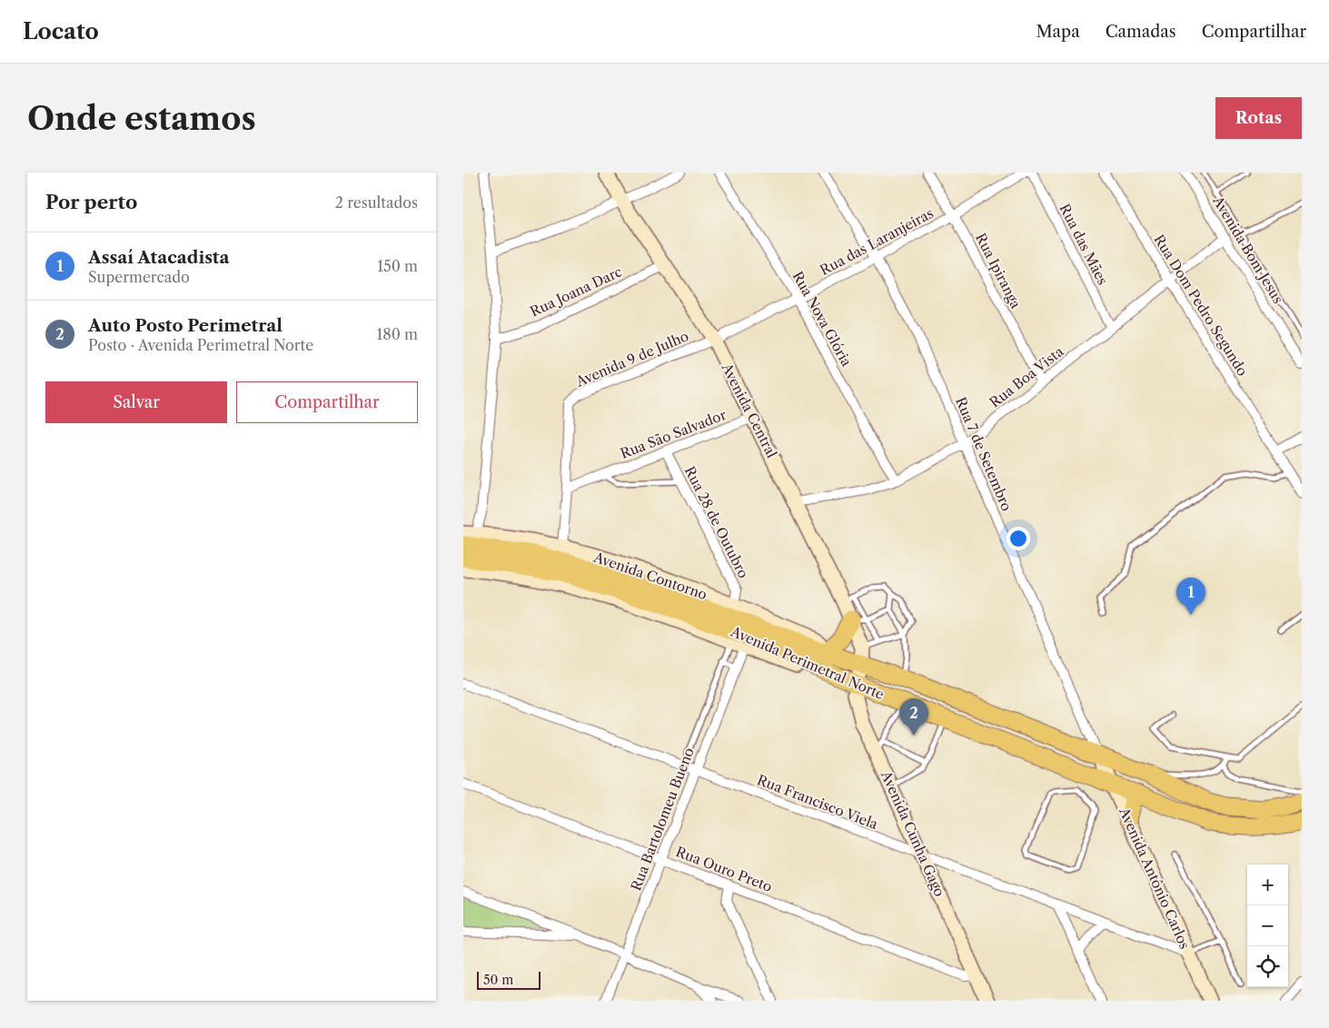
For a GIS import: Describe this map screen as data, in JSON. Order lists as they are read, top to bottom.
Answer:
{
  "streets": {
    "highway": ["Avenida Perimetral Norte"],
    "street": [
      "Rua das Laranjeiras",
      "Rua das Mães",
      "Avenida Bom Jesus",
      "Rua Ipiranga",
      "Rua Joana Darc",
      "Rua Dom Pedro Segundo",
      "Rua Nova Glória",
      "Avenida 9 de Julho",
      "Rua Boa Vista",
      "Avenida Central",
      "Rua São Salvador",
      "Rua 7 de Setembro",
      "Rua 28 de Outubro",
      "Avenida Contorno",
      "Rua Francisco Viela",
      "Rua Bartolomeu Bueno",
      "Avenida Cunha Gago",
      "Rua Ouro Preto",
      "Avenida Antônio Carlos"
    ]
  },
  "crossings": [
    ["Rua das Laranjeiras", "Rua Ipiranga"],
    ["Rua das Laranjeiras", "Rua Nova Glória"],
    ["Rua das Laranjeiras", "Avenida 9 de Julho"],
    ["Rua das Laranjeiras", "Avenida Central"],
    ["Rua das Laranjeiras", "Rua 7 de Setembro"],
    ["Rua das Mães", "Rua Boa Vista"],
    ["Avenida Bom Jesus", "Rua Boa Vista"],
    ["Rua Ipiranga", "Rua Boa Vista"],
    ["Rua Joana Darc", "Avenida Central"],
    ["Rua Dom Pedro Segundo", "Rua Boa Vista"],
    ["Rua Nova Glória", "Rua Boa Vista"],
    ["Avenida 9 de Julho", "Avenida Central"],
    ["Avenida 9 de Julho", "Rua São Salvador"],
    ["Avenida 9 de Julho", "Avenida Contorno"],
    ["Rua Boa Vista", "Avenida Central"],
    ["Rua Boa Vista", "Rua 7 de Setembro"],
    ["Avenida Central", "Rua São Salvador"],
    ["Avenida Central", "Avenida Perimetral Norte"],
    ["Avenida Central", "Avenida Cunha Gago"],
    ["Rua São Salvador", "Rua 28 de Outubro"],
    ["Rua 7 de Setembro", "Avenida Perimetral Norte"],
    ["Rua 7 de Setembro", "Avenida Antônio Carlos"],
    ["Rua 28 de Outubro", "Avenida Contorno"],
    ["Avenida Contorno", "Avenida Perimetral Norte"],
    ["Avenida Perimetral Norte", "Avenida Cunha Gago"],
    ["Avenida Perimetral Norte", "Avenida Antônio Carlos"],
    ["Rua Francisco Viela", "Rua Bartolomeu Bueno"],
    ["Rua Francisco Viela", "Avenida Cunha Gago"],
    ["Rua Francisco Viela", "Avenida Antônio Carlos"],
    ["Rua Bartolomeu Bueno", "Rua Ouro Preto"],
    ["Avenida Cunha Gago", "Rua Ouro Preto"]
  ],
  "scale_bar": "50 m",
  "page": {
    "header": "Locato",
    "nav": ["Mapa", "Camadas", "Compartilhar"],
    "buttons": [
      "Rotas",
      ["Salvar", "Compartilhar"]
    ],
    "title": "Onde estamos",
    "heading": ["Por perto", "2 resultados"],
    "list": [
      {
        "mark": "1",
        "name": "Assaí Atacadista",
        "note": "Supermercado",
        "value": "150 m"
      },
      {
        "mark": "2",
        "name": "Auto Posto Perimetral",
        "note": "Posto · Avenida Perimetral Norte",
        "value": "180 m"
      }
    ],
    "pins": ["1", "2"],
    "map_buttons": ["+", "−"],
    "scale": "50 m"
  }
}
